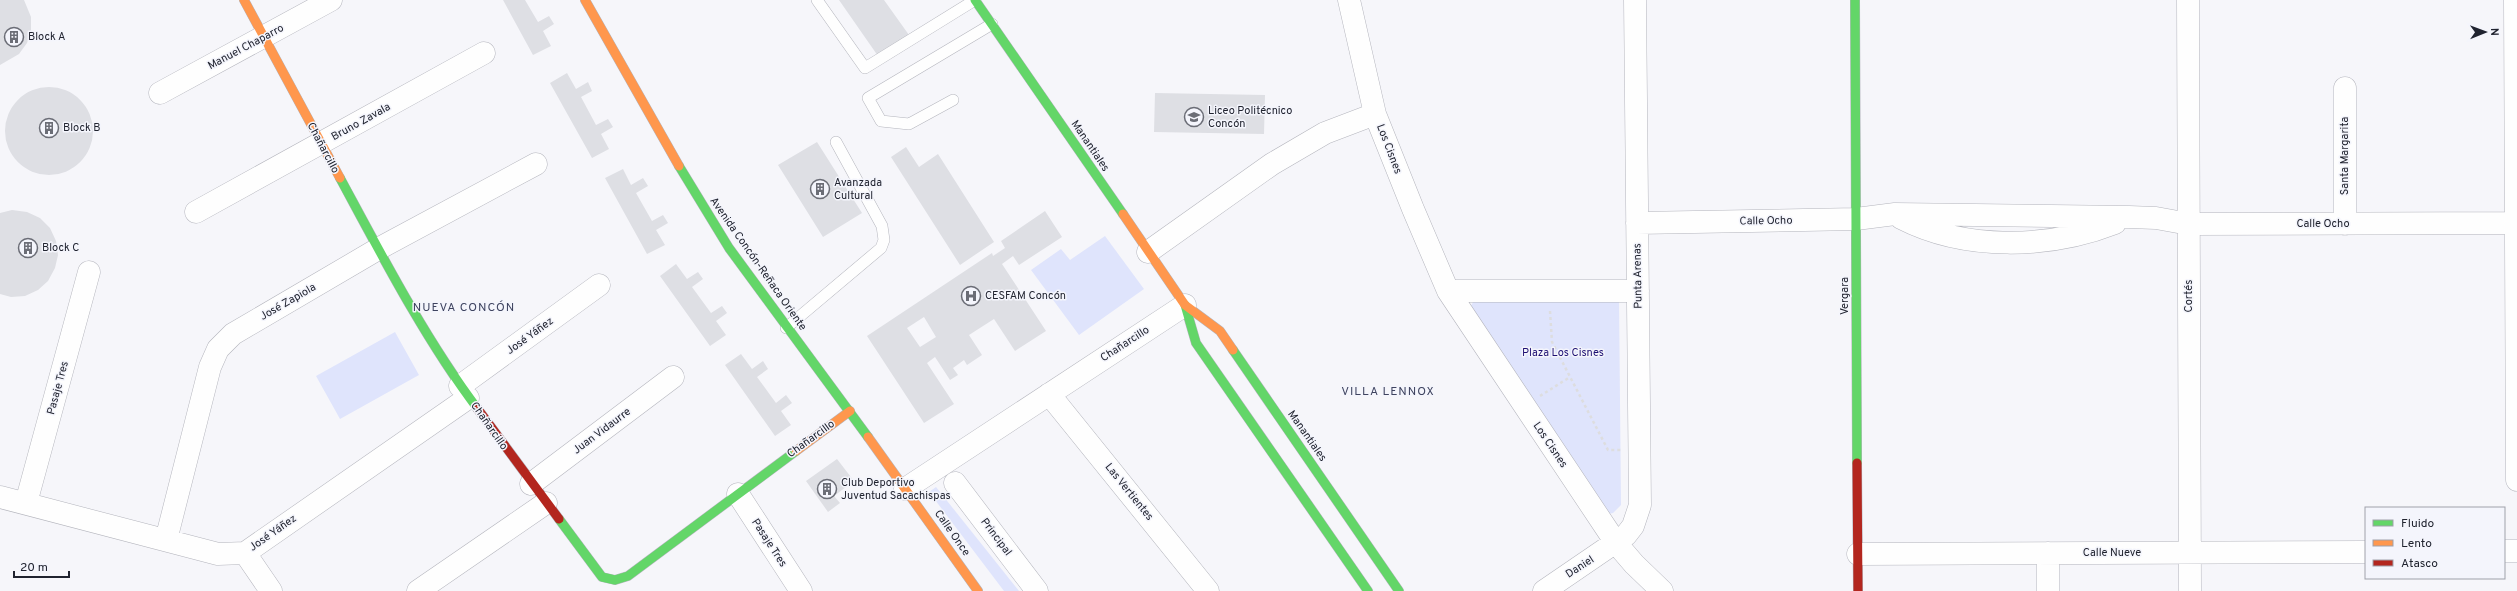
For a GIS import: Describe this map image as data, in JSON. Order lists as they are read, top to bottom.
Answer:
{
  "streets": {
    "street": [
      "Manuel Chaparro",
      "Bruno Zavala",
      "Manantiales",
      "Chañarcillo",
      "Los Cisnes",
      "Santa Margarita",
      "Calle Ocho",
      "Avenida Concón-Reñaca Oriente",
      "Punta Arenas",
      "Vergara",
      "Cortés",
      "José Zapiola",
      "José Yáñez",
      "Pasaje Tres",
      "Juan Vidaurre",
      "Las Vertientes",
      "Calle Once",
      "Principal",
      "Calle Nueve",
      "Daniel"
    ]
  },
  "crossings": [
    ["Manuel Chaparro", "Chañarcillo"],
    ["Bruno Zavala", "Chañarcillo"],
    ["Manantiales", "Chañarcillo"],
    ["Chañarcillo", "Avenida Concón-Reñaca Oriente"],
    ["Chañarcillo", "José Zapiola"],
    ["Chañarcillo", "José Yáñez"],
    ["Chañarcillo", "Pasaje Tres"],
    ["Chañarcillo", "Juan Vidaurre"],
    ["Chañarcillo", "Las Vertientes"],
    ["Chañarcillo", "Calle Once"],
    ["Los Cisnes", "Punta Arenas"],
    ["Los Cisnes", "Daniel"],
    ["Santa Margarita", "Calle Ocho"],
    ["Calle Ocho", "Punta Arenas"],
    ["Calle Ocho", "Vergara"],
    ["Calle Ocho", "Cortés"],
    ["Avenida Concón-Reñaca Oriente", "Calle Once"],
    ["Punta Arenas", "Daniel"],
    ["Vergara", "Calle Nueve"],
    ["Cortés", "Calle Nueve"],
    ["José Zapiola", "José Yáñez"],
    ["José Yáñez", "Pasaje Tres"]
  ],
  "districts": ["NUEVA CONCÓN", "VILLA LENNOX"],
  "parks": ["Plaza Los Cisnes"],
  "places": {
    "building": [
      "Block A",
      "Block B",
      "Avanzada Cultural",
      "Block C",
      "Club Deportivo Juventud Sacachispas"
    ],
    "school or university": ["Liceo Politécnico Concón"],
    "hospital": ["CESFAM Concón"]
  },
  "legend": ["Fluido", "Lento", "Atasco"],
  "scale_bar": "20 m",
  "north": "right"
}
